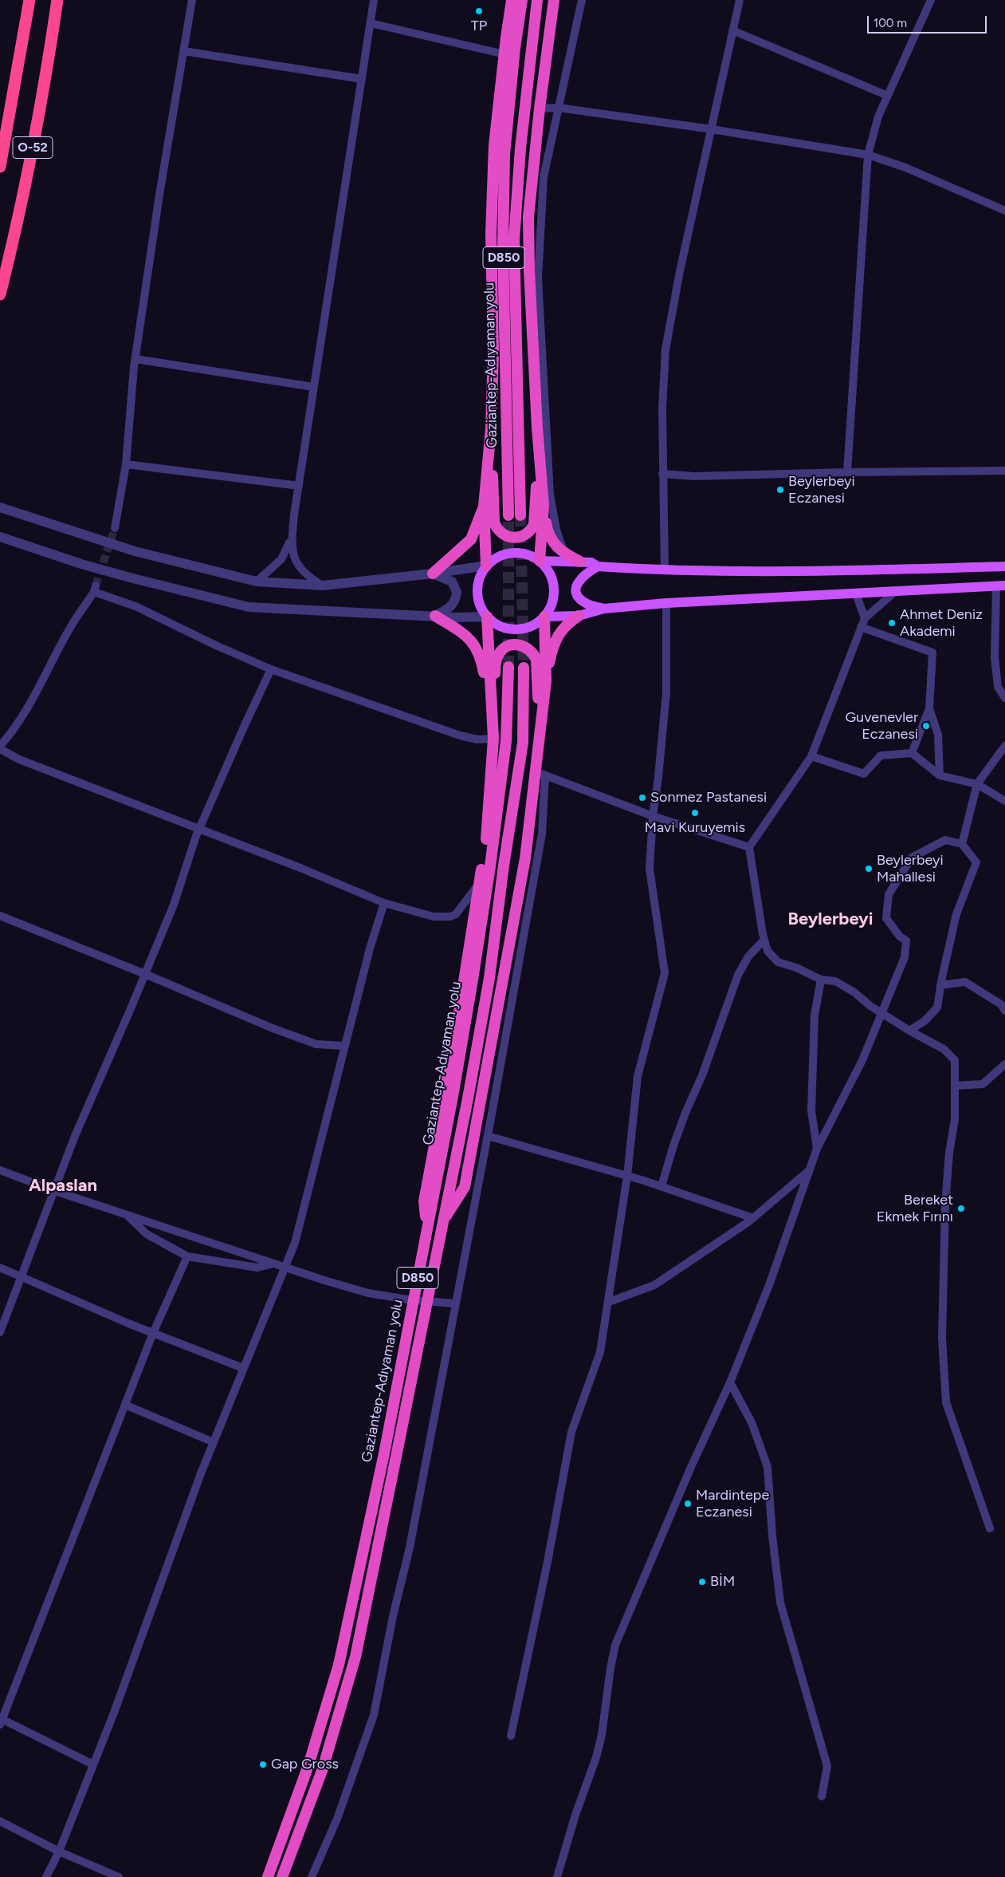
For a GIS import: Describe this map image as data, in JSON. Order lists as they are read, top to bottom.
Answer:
{
  "streets": {
    "highway": ["O-52", "D850", "Gaziantep-Adıyaman yolu"]
  },
  "districts": ["Beylerbeyi", "Alpaslan"],
  "places": [
    "TP",
    "Beylerbeyi Eczanesi",
    "Ahmet Deniz Akademi",
    "Guvenevler Eczanesi",
    "Sonmez Pastanesi",
    "Mavi Kuruyemis",
    "Beylerbeyi Mahallesi",
    "Bereket Ekmek Fırını",
    "Mardintepe Eczanesi",
    "BİM",
    "Gap Gross"
  ],
  "scale_bar": "100 m"
}
